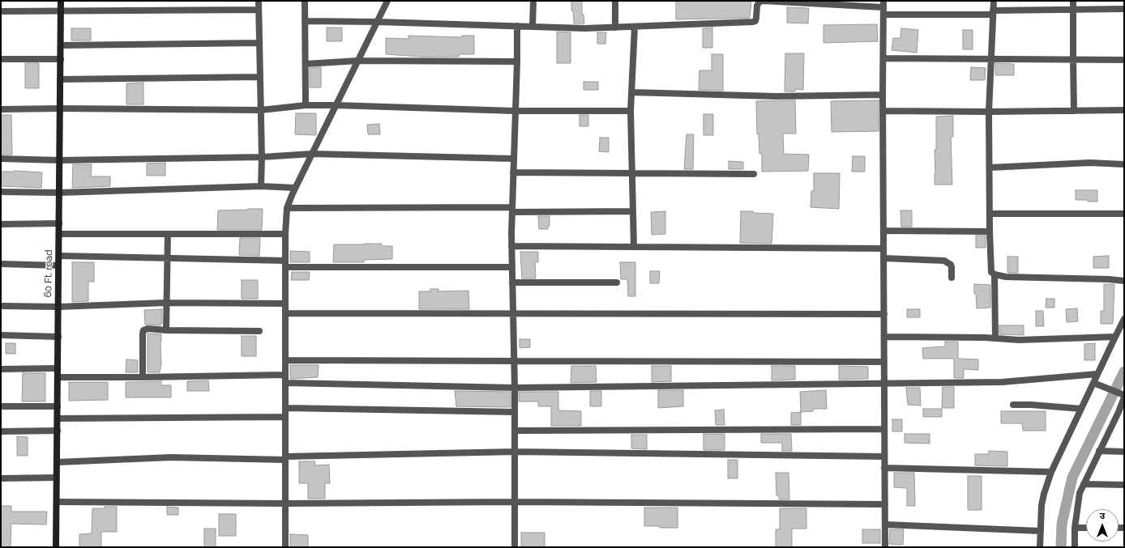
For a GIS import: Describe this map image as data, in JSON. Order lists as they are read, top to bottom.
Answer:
{
  "streets": {
    "street": ["60 Ft. road"]
  },
  "north": "top"
}
